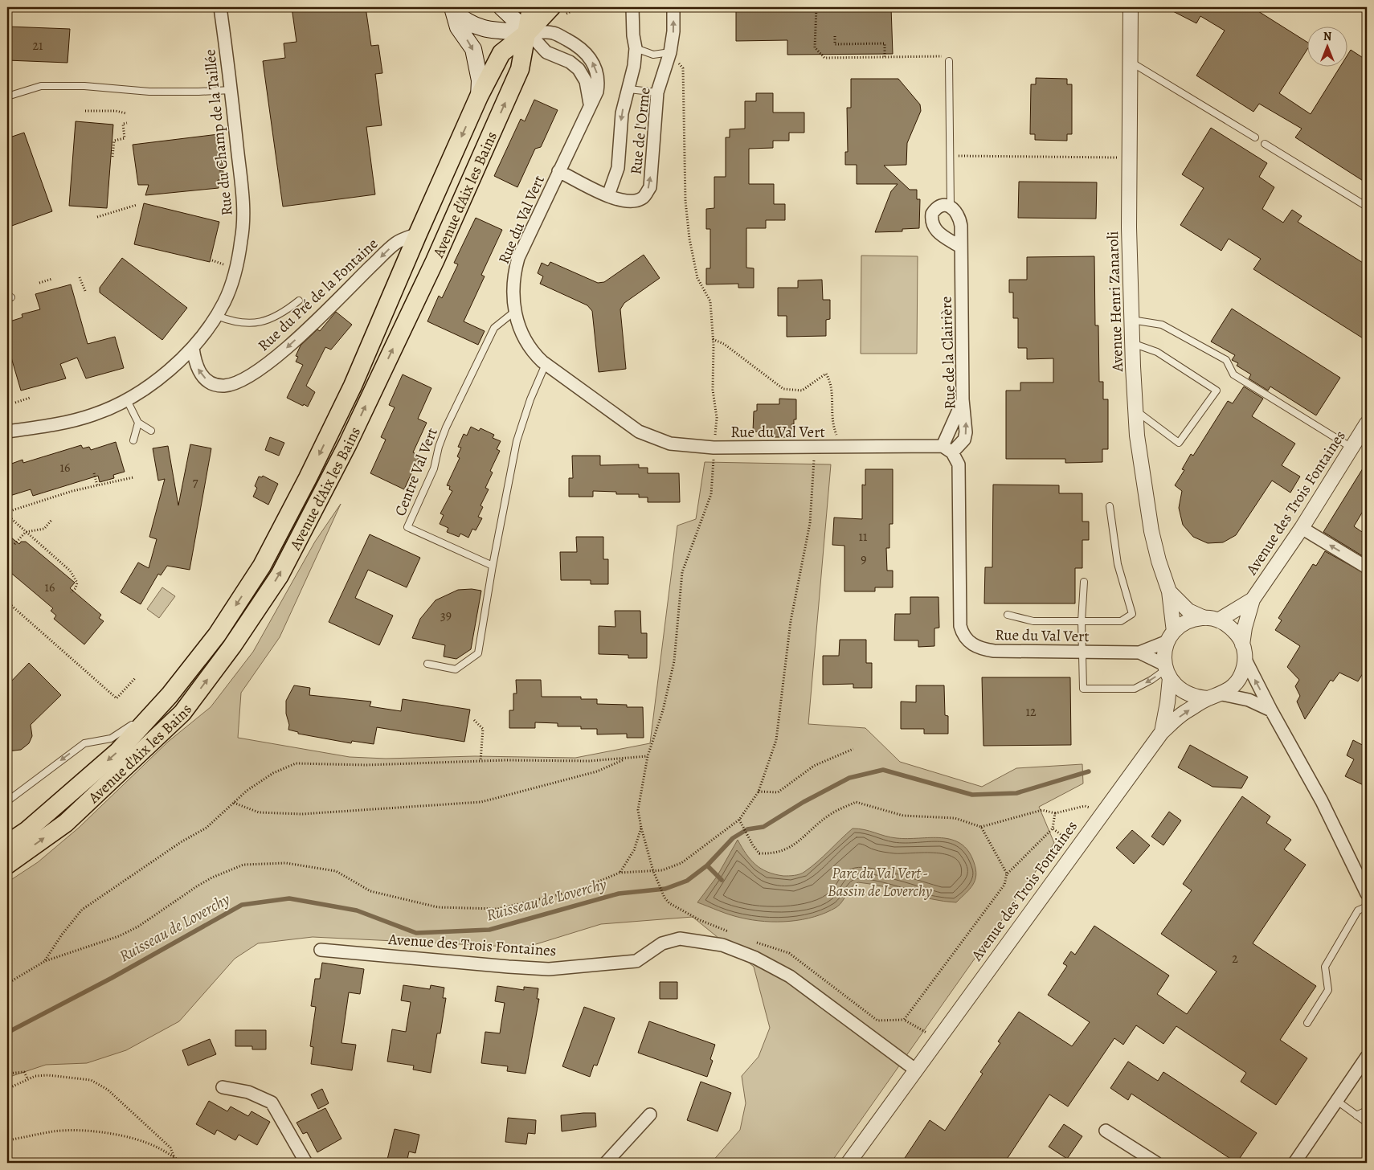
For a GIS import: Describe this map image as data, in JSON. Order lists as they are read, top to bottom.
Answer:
{
  "streets": {
    "main road": ["Avenue d'Aix les Bains"],
    "street": [
      "Rue de l'Orme",
      "Rue du Champ de la Taillée",
      "Rue du Val Vert",
      "Rue du Pré de la Fontaine",
      "Avenue Henri Zanaroli",
      "Rue de la Clairière",
      "Avenue des Trois Fontaines"
    ],
    "lane": ["Centre Val Vert"]
  },
  "crossings": [
    ["Rue de l'Orme", "Rue du Val Vert"],
    ["Rue du Champ de la Taillée", "Rue du Pré de la Fontaine"],
    ["Avenue d'Aix les Bains", "Rue du Val Vert"],
    ["Avenue d'Aix les Bains", "Rue du Pré de la Fontaine"],
    ["Rue du Val Vert", "Avenue Henri Zanaroli"],
    ["Rue du Val Vert", "Rue de la Clairière"],
    ["Rue du Val Vert", "Centre Val Vert"],
    ["Rue du Val Vert", "Avenue des Trois Fontaines"],
    ["Avenue Henri Zanaroli", "Avenue des Trois Fontaines"]
  ],
  "one_way": ["Rue du Pré de la Fontaine"],
  "water": ["Ruisseau de Loverchy"],
  "parks": ["Parc du Val Vert - Bassin de Loverchy"],
  "house_numbers": [
    "21",
    "16",
    "7",
    "11",
    "9",
    "16",
    "39",
    "12",
    "2"
  ],
  "north": "top"
}
